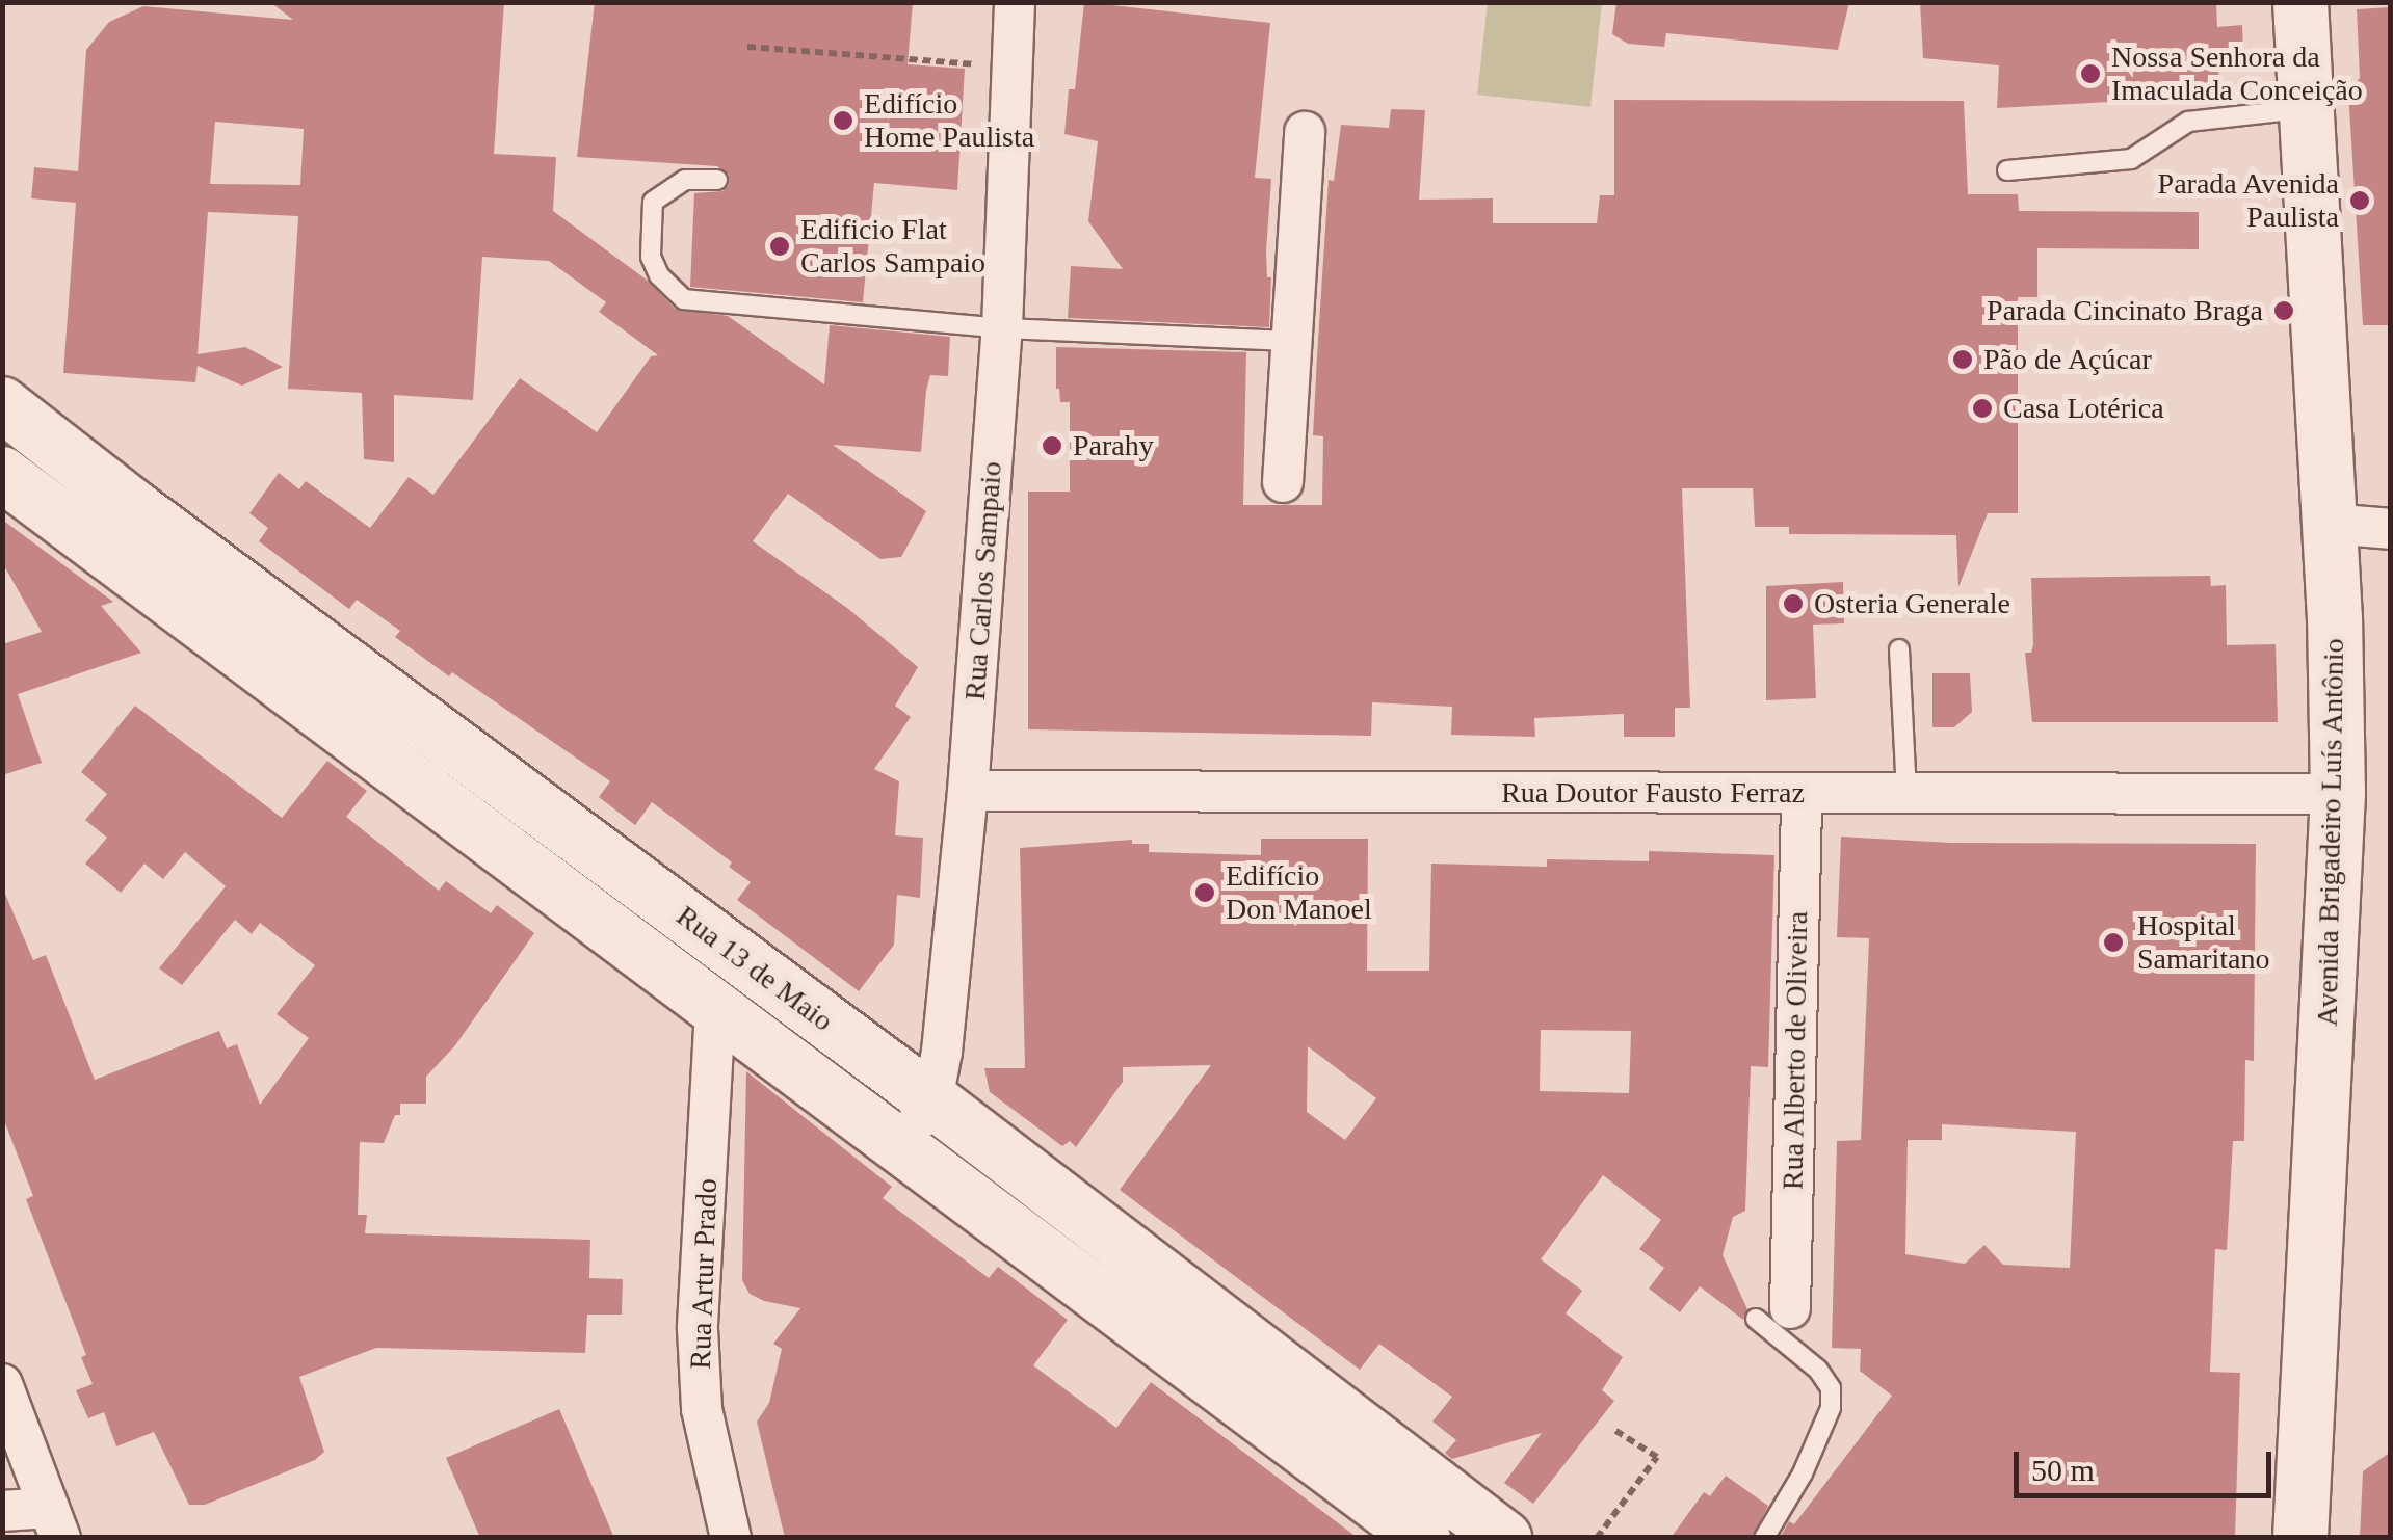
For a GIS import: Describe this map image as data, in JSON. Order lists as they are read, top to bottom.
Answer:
{
  "streets": {
    "main road": ["Avenida Brigadeiro Luís Antônio", "Rua 13 de Maio"],
    "street": [
      "Rua Carlos Sampaio",
      "Rua Doutor Fausto Ferraz",
      "Rua Alberto de Oliveira",
      "Rua Artur Prado"
    ]
  },
  "crossings": [
    ["Rua Carlos Sampaio", "Rua Doutor Fausto Ferraz"],
    ["Rua Carlos Sampaio", "Rua 13 de Maio"],
    ["Rua Doutor Fausto Ferraz", "Avenida Brigadeiro Luís Antônio"],
    ["Rua Doutor Fausto Ferraz", "Rua Alberto de Oliveira"],
    ["Rua 13 de Maio", "Rua Artur Prado"]
  ],
  "places": [
    "Nossa Senhora da Imaculada Conceição",
    "Edifício Home Paulista",
    "Parada Avenida Paulista",
    "Edificio Flat Carlos Sampaio",
    "Parada Cincinato Braga",
    "Pão de Açúcar",
    "Casa Lotérica",
    "Parahy",
    "Osteria Generale",
    "Edifício Don Manoel",
    "Hospital Samaritano"
  ],
  "scale_bar": "50 m"
}
